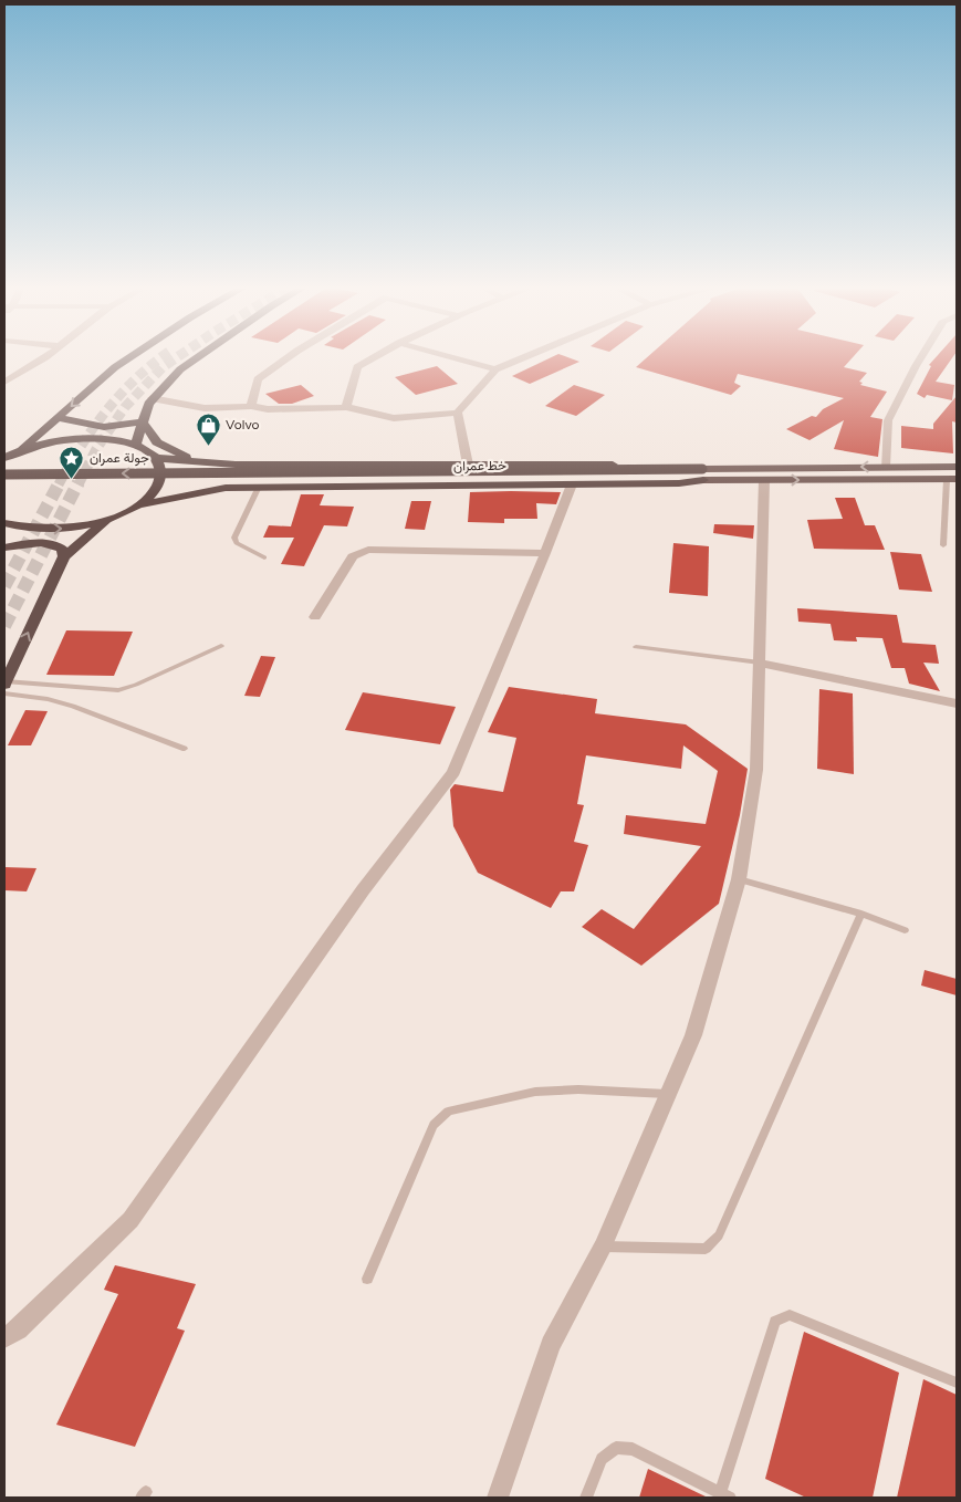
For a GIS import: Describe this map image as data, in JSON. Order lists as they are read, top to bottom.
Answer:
{
  "streets": {
    "highway": ["خط عمران"]
  },
  "places": {
    "shop": ["Volvo"],
    "place": ["جولة عمران"]
  }
}
